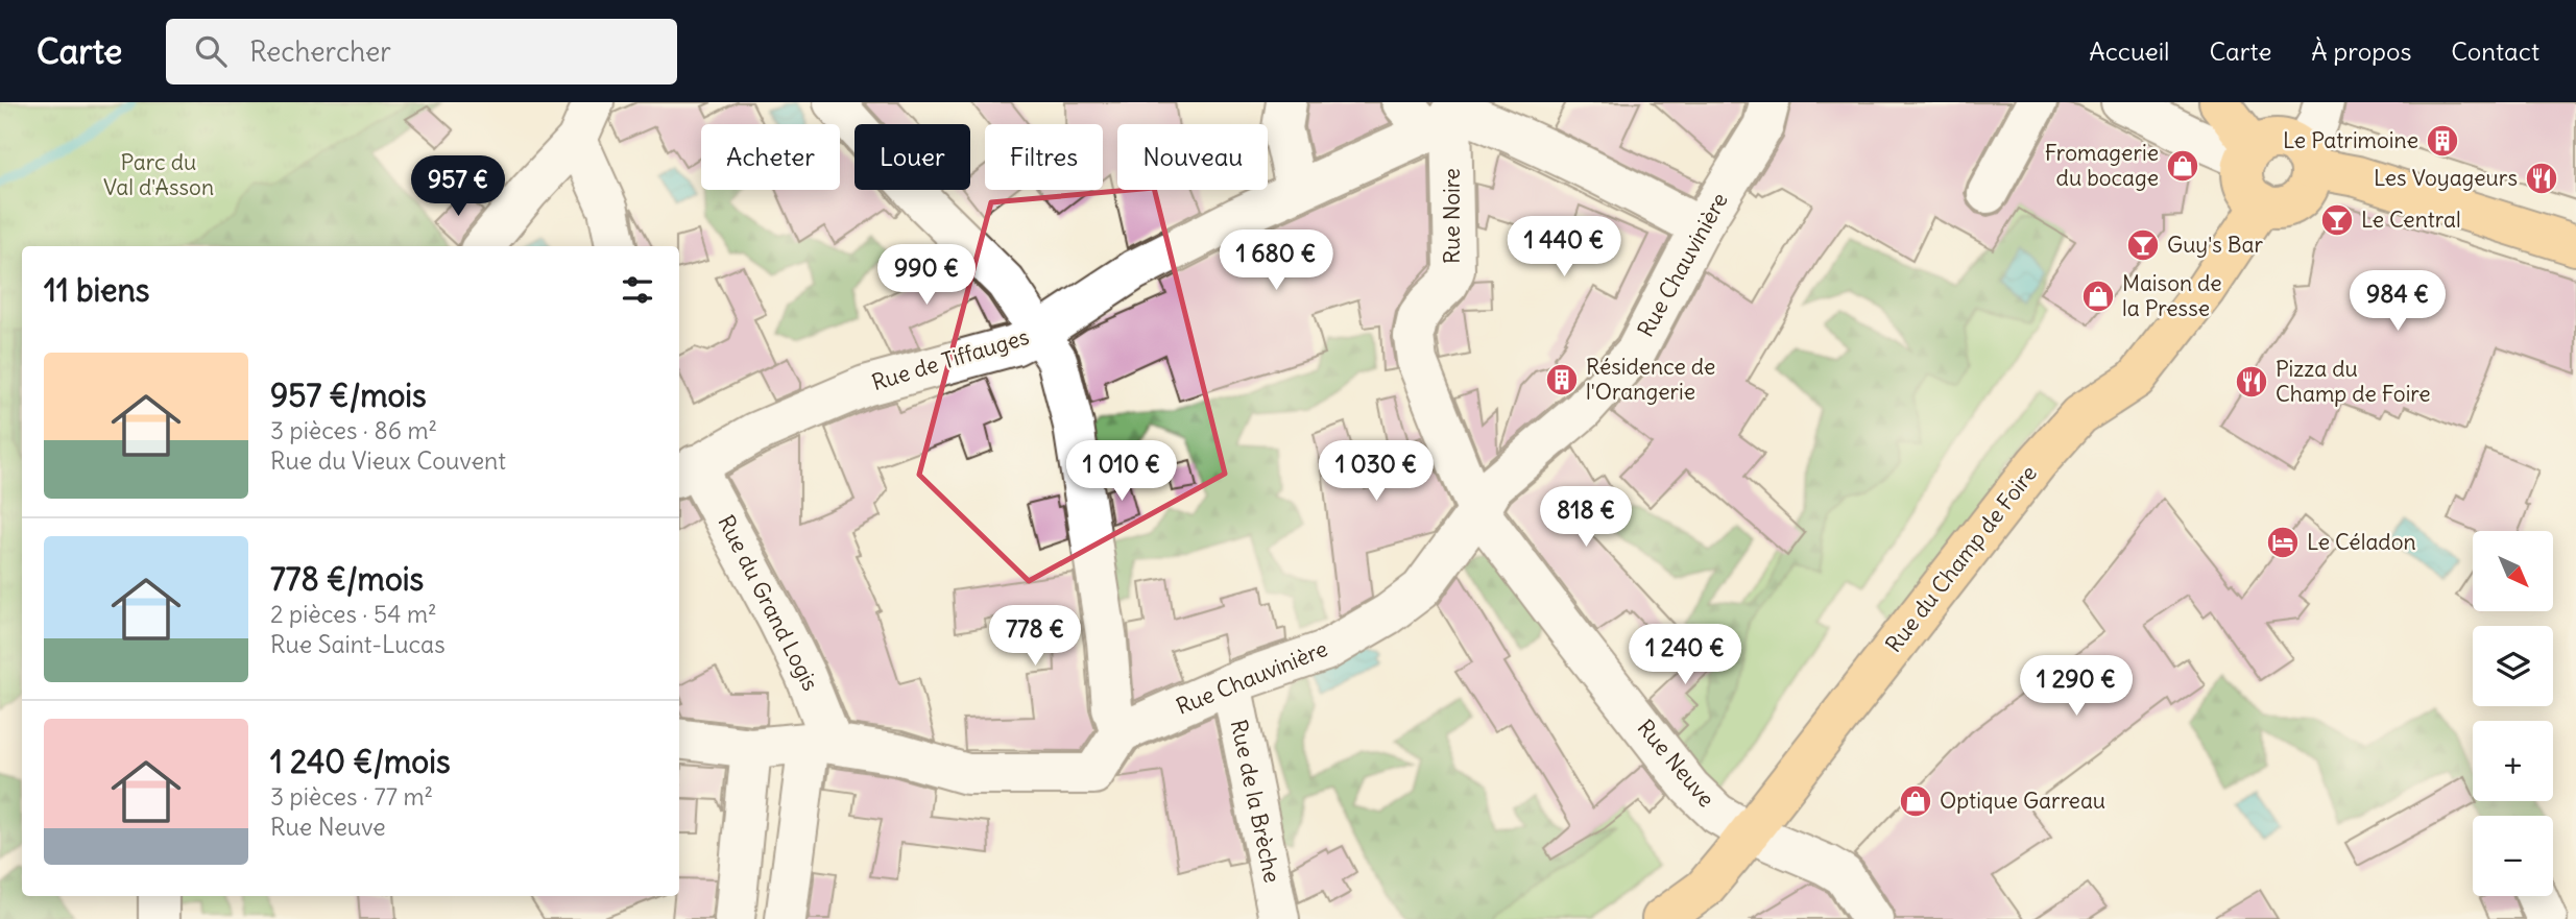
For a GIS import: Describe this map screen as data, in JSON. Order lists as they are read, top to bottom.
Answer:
{
  "streets": {
    "main road": ["Rue du Champ de Foire"],
    "street": [
      "Rue Noire",
      "Rue Chauvinière",
      "Rue de Tiffauges",
      "Rue du Grand Logis",
      "Rue Neuve",
      "Rue de la Brèche"
    ]
  },
  "crossings": [
    ["Rue Noire", "Rue Chauvinière"],
    ["Rue Noire", "Rue de Tiffauges"],
    ["Rue Noire", "Rue Neuve"],
    ["Rue Chauvinière", "Rue Neuve"],
    ["Rue Chauvinière", "Rue de la Brèche"],
    ["Rue de Tiffauges", "Rue du Grand Logis"],
    ["Rue du Champ de Foire", "Rue Neuve"]
  ],
  "parks": ["Parc du Val d'Asson"],
  "places": {
    "building": ["Le Patrimoine", "Résidence de l'Orangerie"],
    "shop": ["Fromagerie du bocage", "Maison de la Presse", "Optique Garreau"],
    "restaurant": ["Les Voyageurs", "Pizza du Champ de Foire"],
    "bar": ["Le Central", "Guy's Bar"],
    "hotel": ["Le Céladon"]
  },
  "north": "bottom right",
  "page": {
    "header": "Carte",
    "search": "Rechercher",
    "nav": [
      "Accueil",
      "Carte",
      "À propos",
      "Contact"
    ],
    "chip": [
      "Acheter",
      "Louer",
      "Filtres",
      "Nouveau"
    ],
    "price": [
      "957 €",
      "1 440 €",
      "1 680 €",
      "990 €",
      "984 €",
      "1 010 €",
      "1 030 €",
      "818 €",
      "778 €",
      "1 240 €",
      "1 290 €"
    ],
    "heading": "11 biens",
    "list": [
      {
        "name": "957 €/mois",
        "note": "3 pièces · 86 m² · Rue du Vieux Couvent"
      },
      {
        "name": "778 €/mois",
        "note": "2 pièces · 54 m² · Rue Saint-Lucas"
      },
      {
        "name": "1 240 €/mois",
        "note": "3 pièces · 77 m² · Rue Neuve"
      }
    ],
    "map_buttons": ["+", "−"]
  }
}
